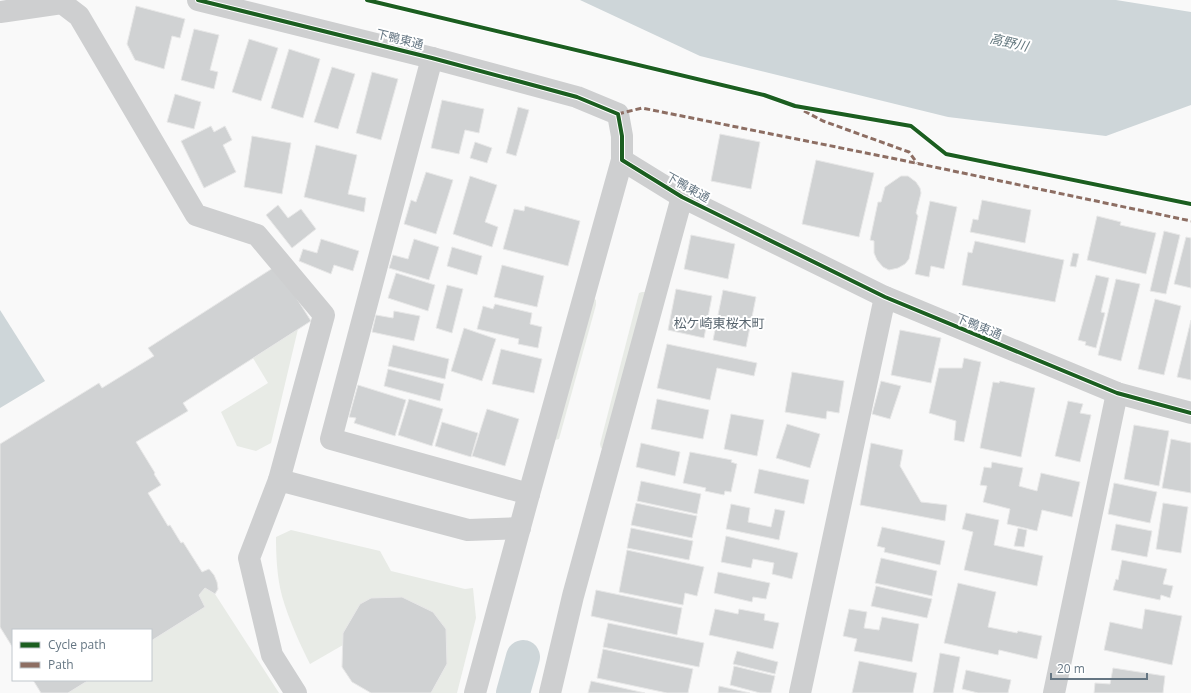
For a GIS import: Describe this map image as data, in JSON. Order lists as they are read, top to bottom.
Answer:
{
  "streets": {
    "street": ["下鴨東通"]
  },
  "districts": ["松ケ崎東桜木町"],
  "water": ["高野川"],
  "legend": ["Cycle path", "Path"],
  "scale_bar": "20 m"
}
